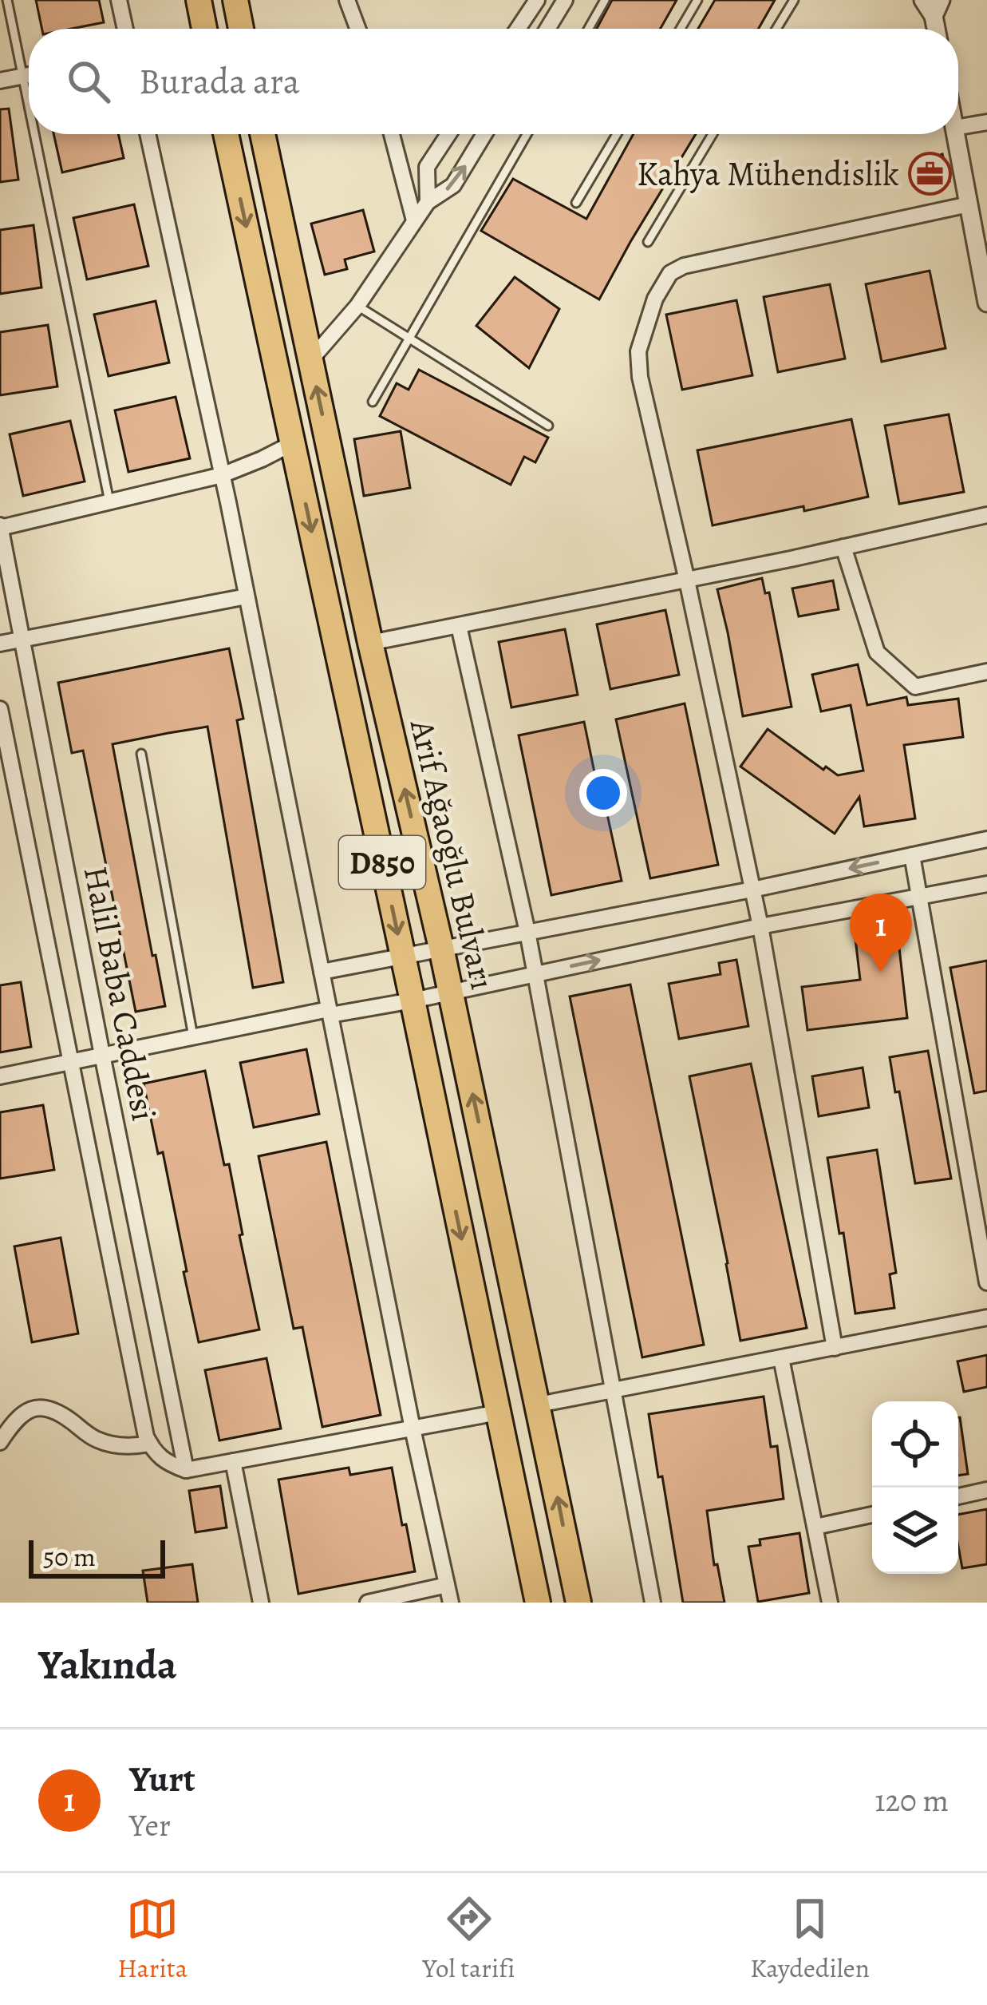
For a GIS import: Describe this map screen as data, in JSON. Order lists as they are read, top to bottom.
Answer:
{
  "streets": {
    "highway": ["Arif Ağaoğlu Bulvarı", "D850"],
    "street": ["Halil Baba Caddesi"]
  },
  "crossings": [
    ["Arif Ağaoğlu Bulvarı", "Halil Baba Caddesi"]
  ],
  "places": {
    "office": ["Kahya Mühendislik"]
  },
  "scale_bar": "50 m",
  "page": {
    "search": "Burada ara",
    "pins": "1",
    "scale": "50 m",
    "heading": "Yakında",
    "list": [
      {
        "mark": "1",
        "name": "Yurt",
        "note": "Yer",
        "value": "120 m"
      }
    ],
    "nav": ["Harita", "Yol tarifi", "Kaydedilen"]
  }
}
